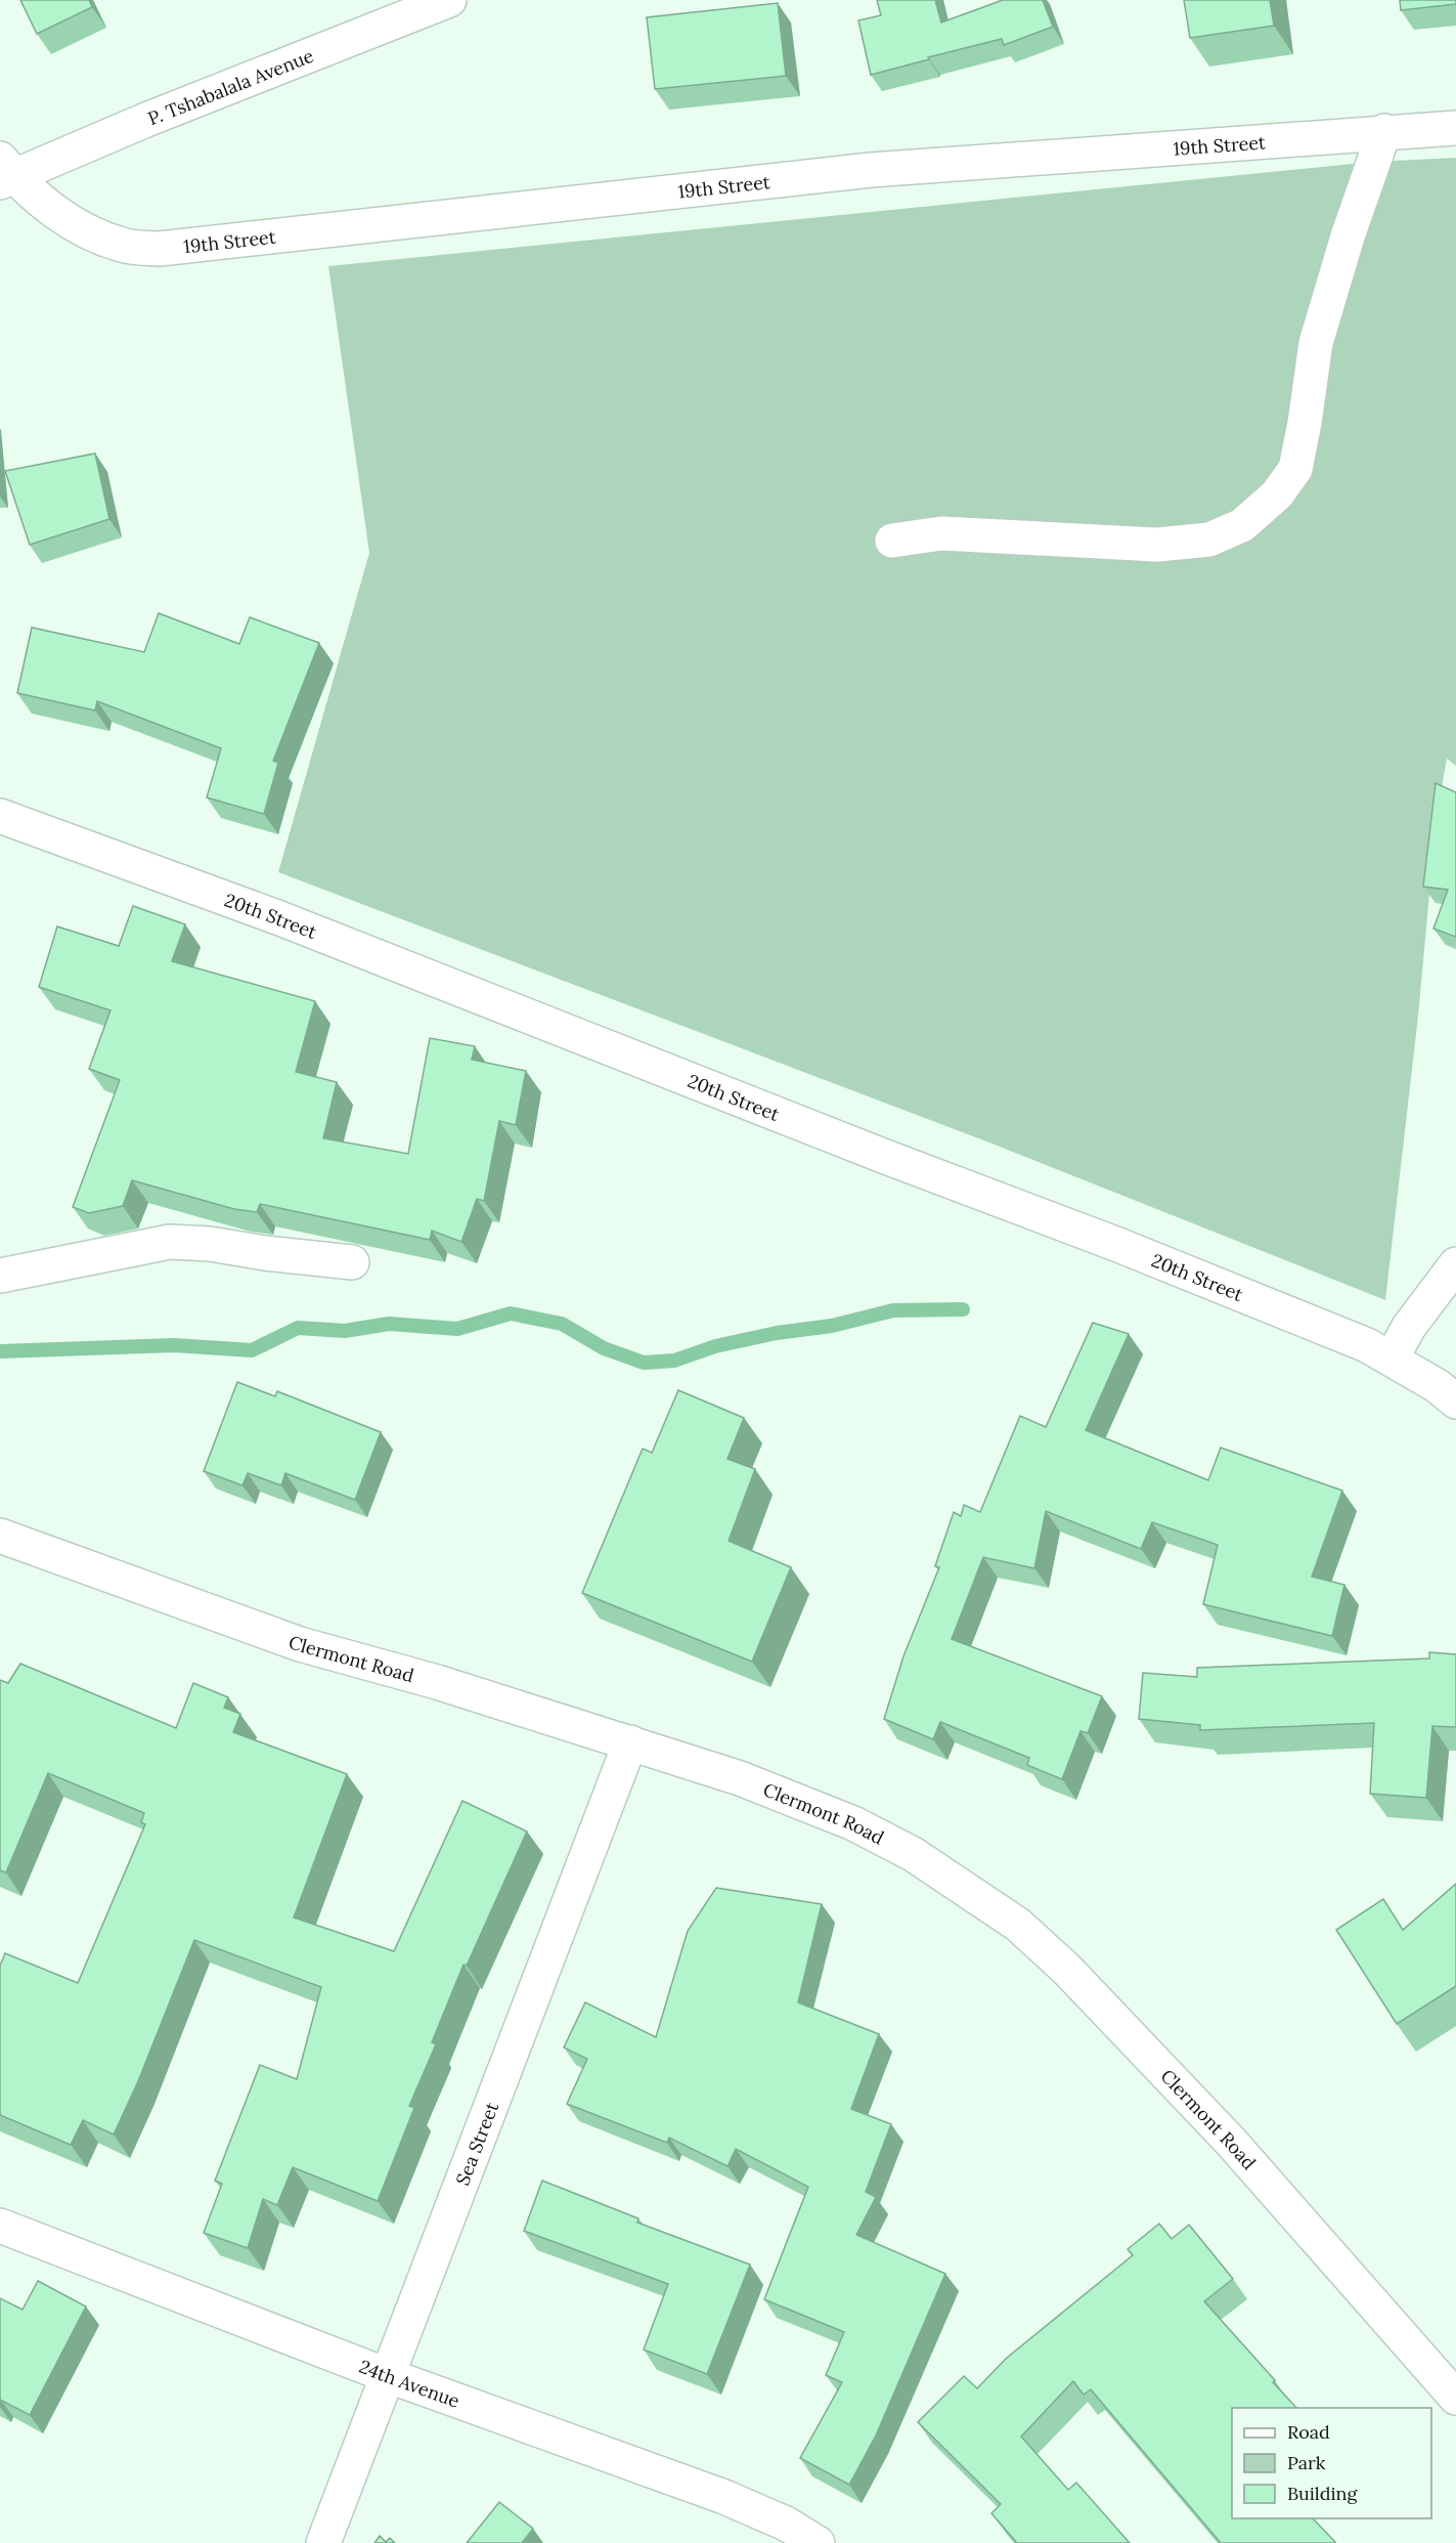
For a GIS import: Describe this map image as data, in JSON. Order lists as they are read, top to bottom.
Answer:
{
  "streets": {
    "street": [
      "P. Tshabalala Avenue",
      "19th Street",
      "20th Street",
      "Clermont Road",
      "Sea Street",
      "24th Avenue"
    ]
  },
  "crossings": [
    ["P. Tshabalala Avenue", "19th Street"],
    ["Clermont Road", "Sea Street"],
    ["Sea Street", "24th Avenue"]
  ],
  "legend": ["Road", "Park", "Building"]
}
